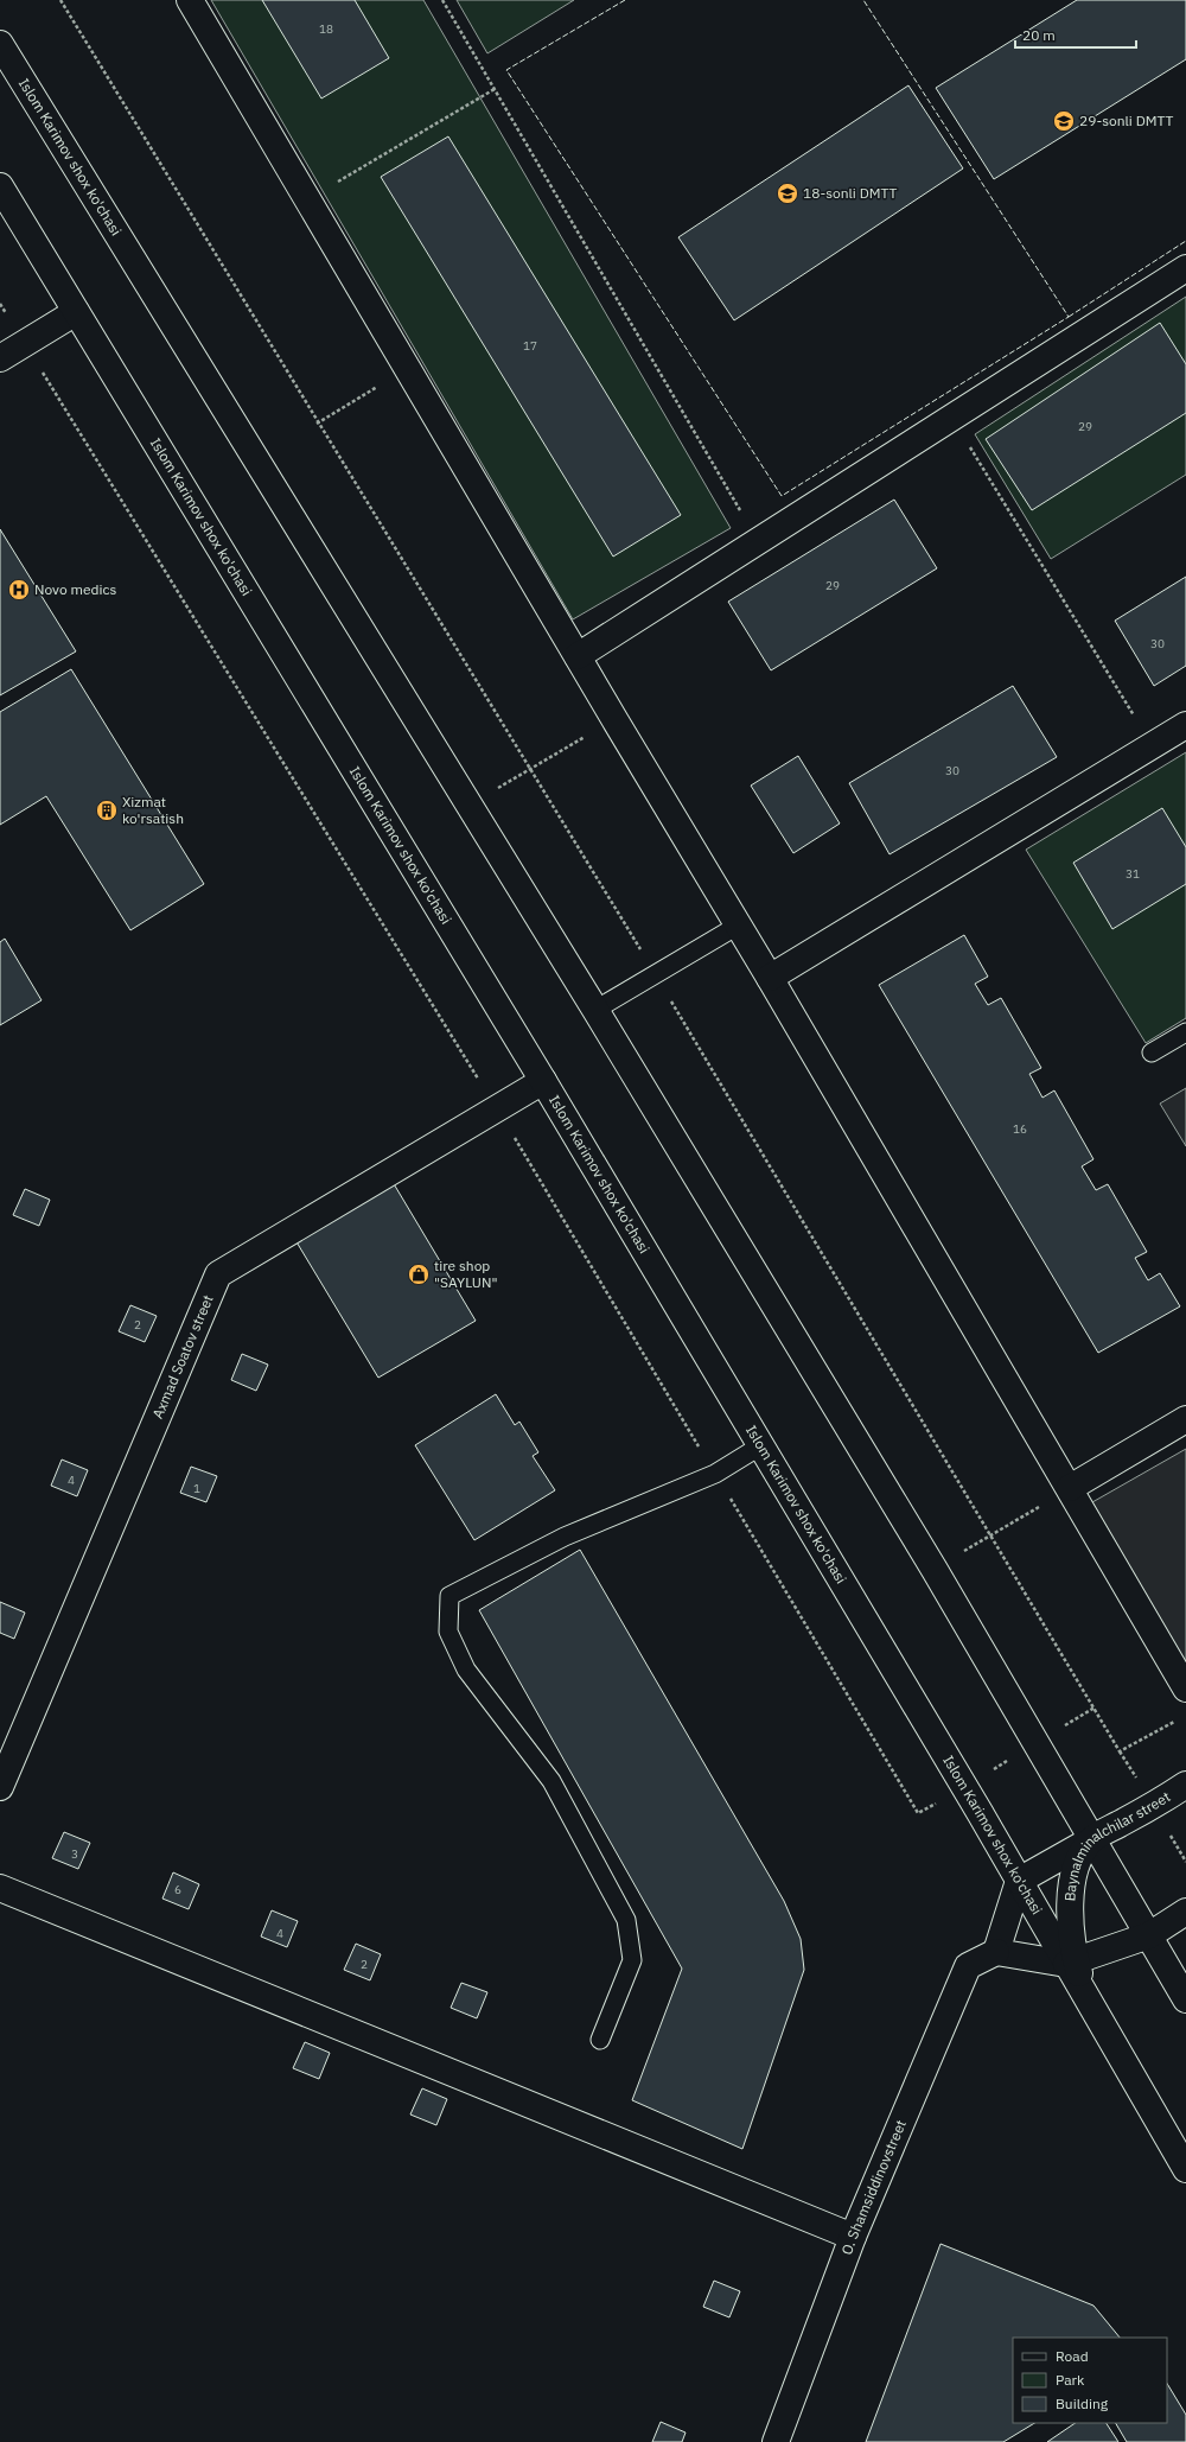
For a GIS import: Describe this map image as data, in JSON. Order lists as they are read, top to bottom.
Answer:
{
  "streets": {
    "street": [
      "Islom Karimov shox ko'chasi",
      "Axmad Soatov street",
      "Baynalminalchilar street",
      "O. Shamsiddinovstreet"
    ]
  },
  "crossings": [
    ["Islom Karimov shox ko'chasi", "Axmad Soatov street"],
    ["Islom Karimov shox ko'chasi", "Baynalminalchilar street"]
  ],
  "places": {
    "school or university": ["29-sonli DMTT", "18-sonli DMTT"],
    "hospital": ["Novo medics"],
    "building": ["Xizmat ko'rsatish"],
    "shop": ["tire shop \"SAYLUN\""]
  },
  "house_numbers": [
    "18",
    "17",
    "29",
    "29",
    "30",
    "30",
    "31",
    "16",
    "2",
    "4",
    "1",
    "3",
    "6",
    "4",
    "2"
  ],
  "legend": ["Road", "Park", "Building"],
  "scale_bar": "20 m"
}
